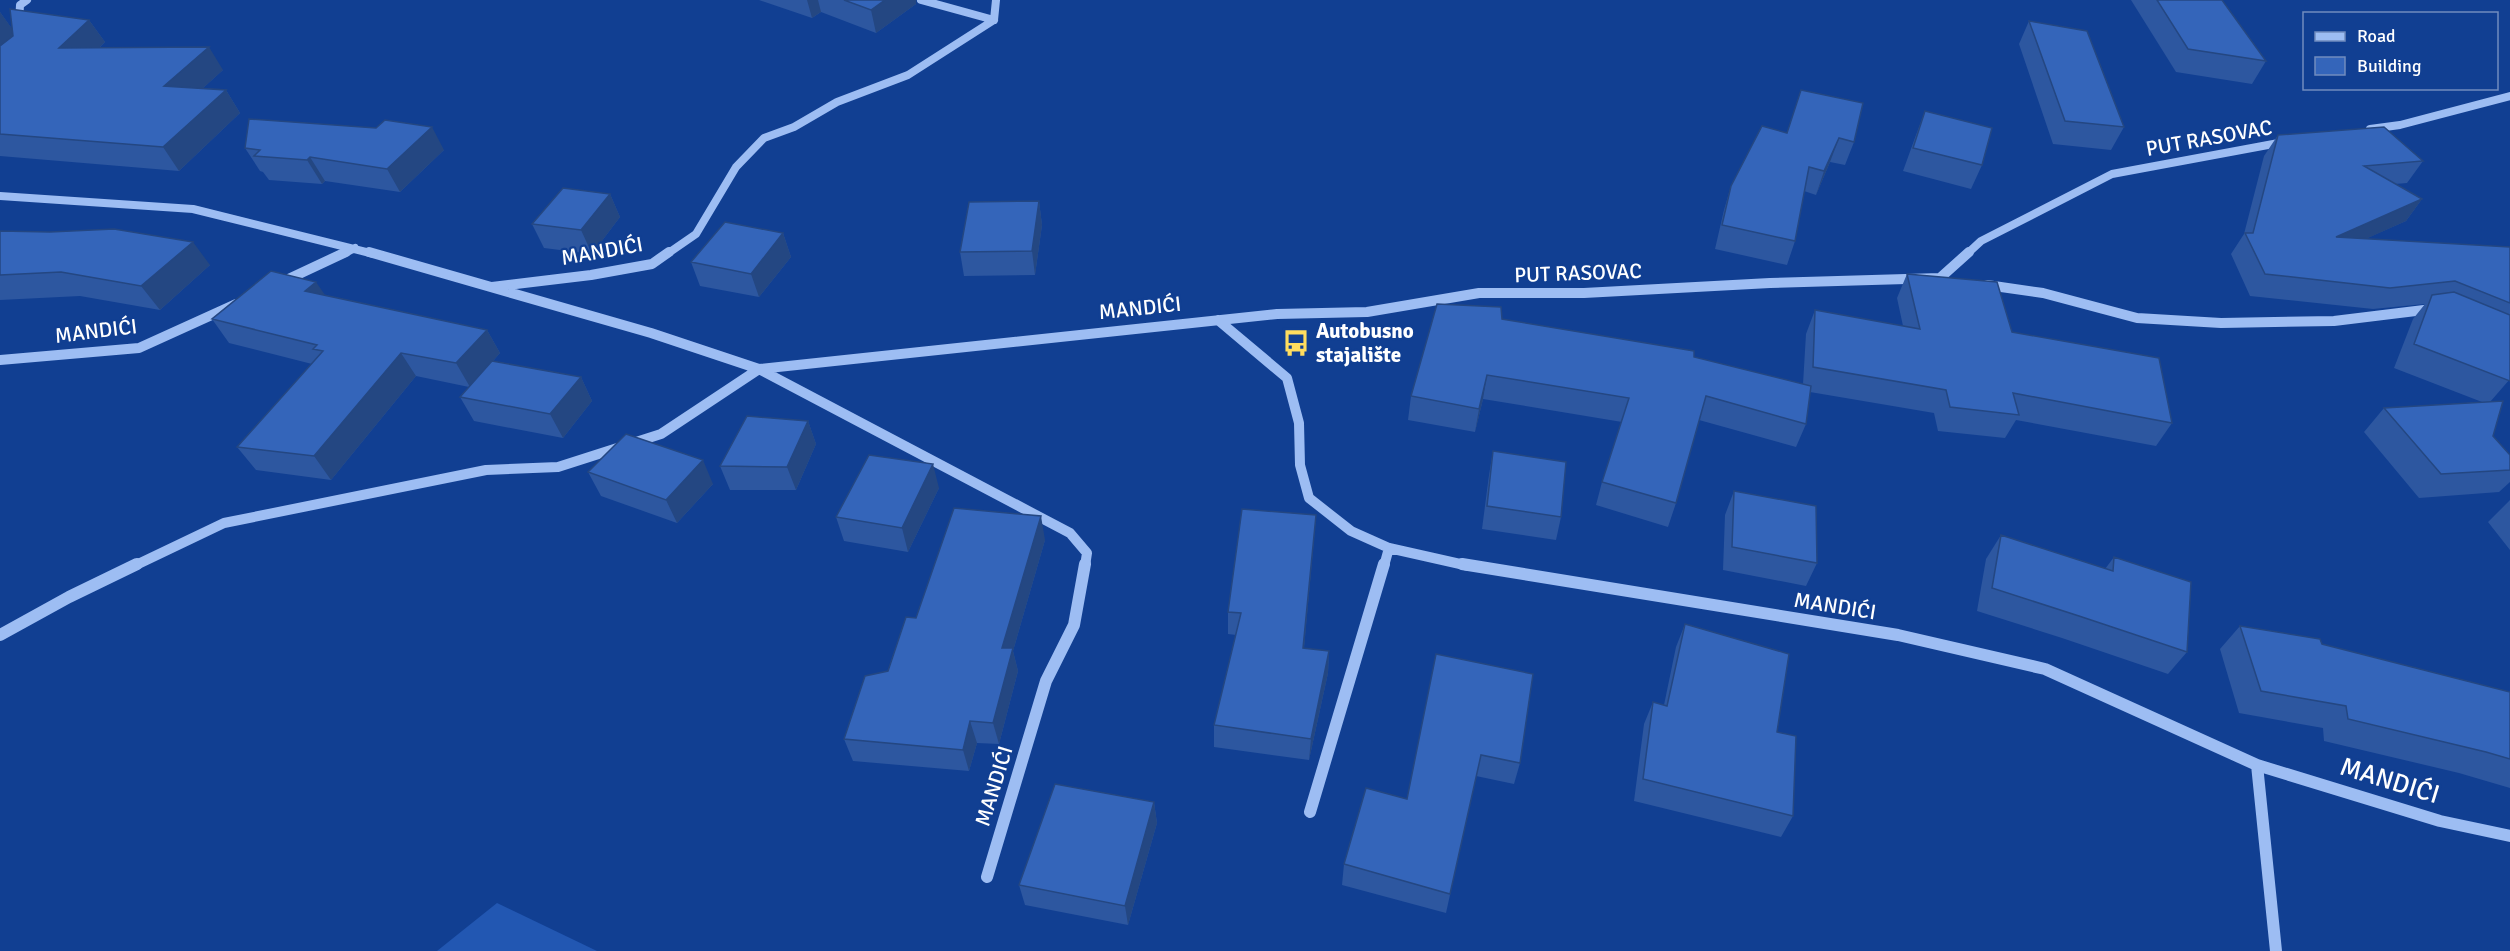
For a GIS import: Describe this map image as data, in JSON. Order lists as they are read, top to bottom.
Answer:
{
  "streets": {
    "street": ["PUT RASOVAC", "MANDIĆI"]
  },
  "crossings": [
    ["PUT RASOVAC", "MANDIĆI"]
  ],
  "places": {
    "bus stop": ["Autobusno stajalište"]
  },
  "legend": ["Road", "Building"]
}
